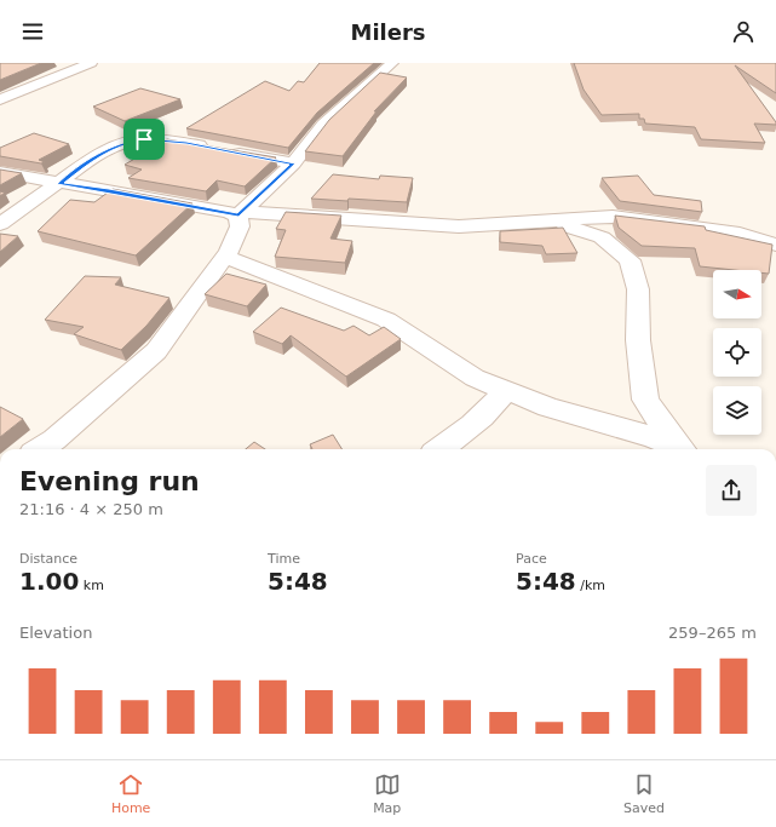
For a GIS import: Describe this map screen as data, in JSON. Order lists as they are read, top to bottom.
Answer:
{
  "north": "right",
  "page": {
    "header": "Milers",
    "heading": ["Evening run", "21:16 · 4 × 250 m"],
    "stats": [
      ["Distance", "1.00 km"],
      ["Time", "5:48"],
      ["Pace", "5:48 /km"]
    ],
    "chart": ["Elevation", "259–265 m"],
    "tabs": ["Home", "Map", "Saved"]
  }
}
